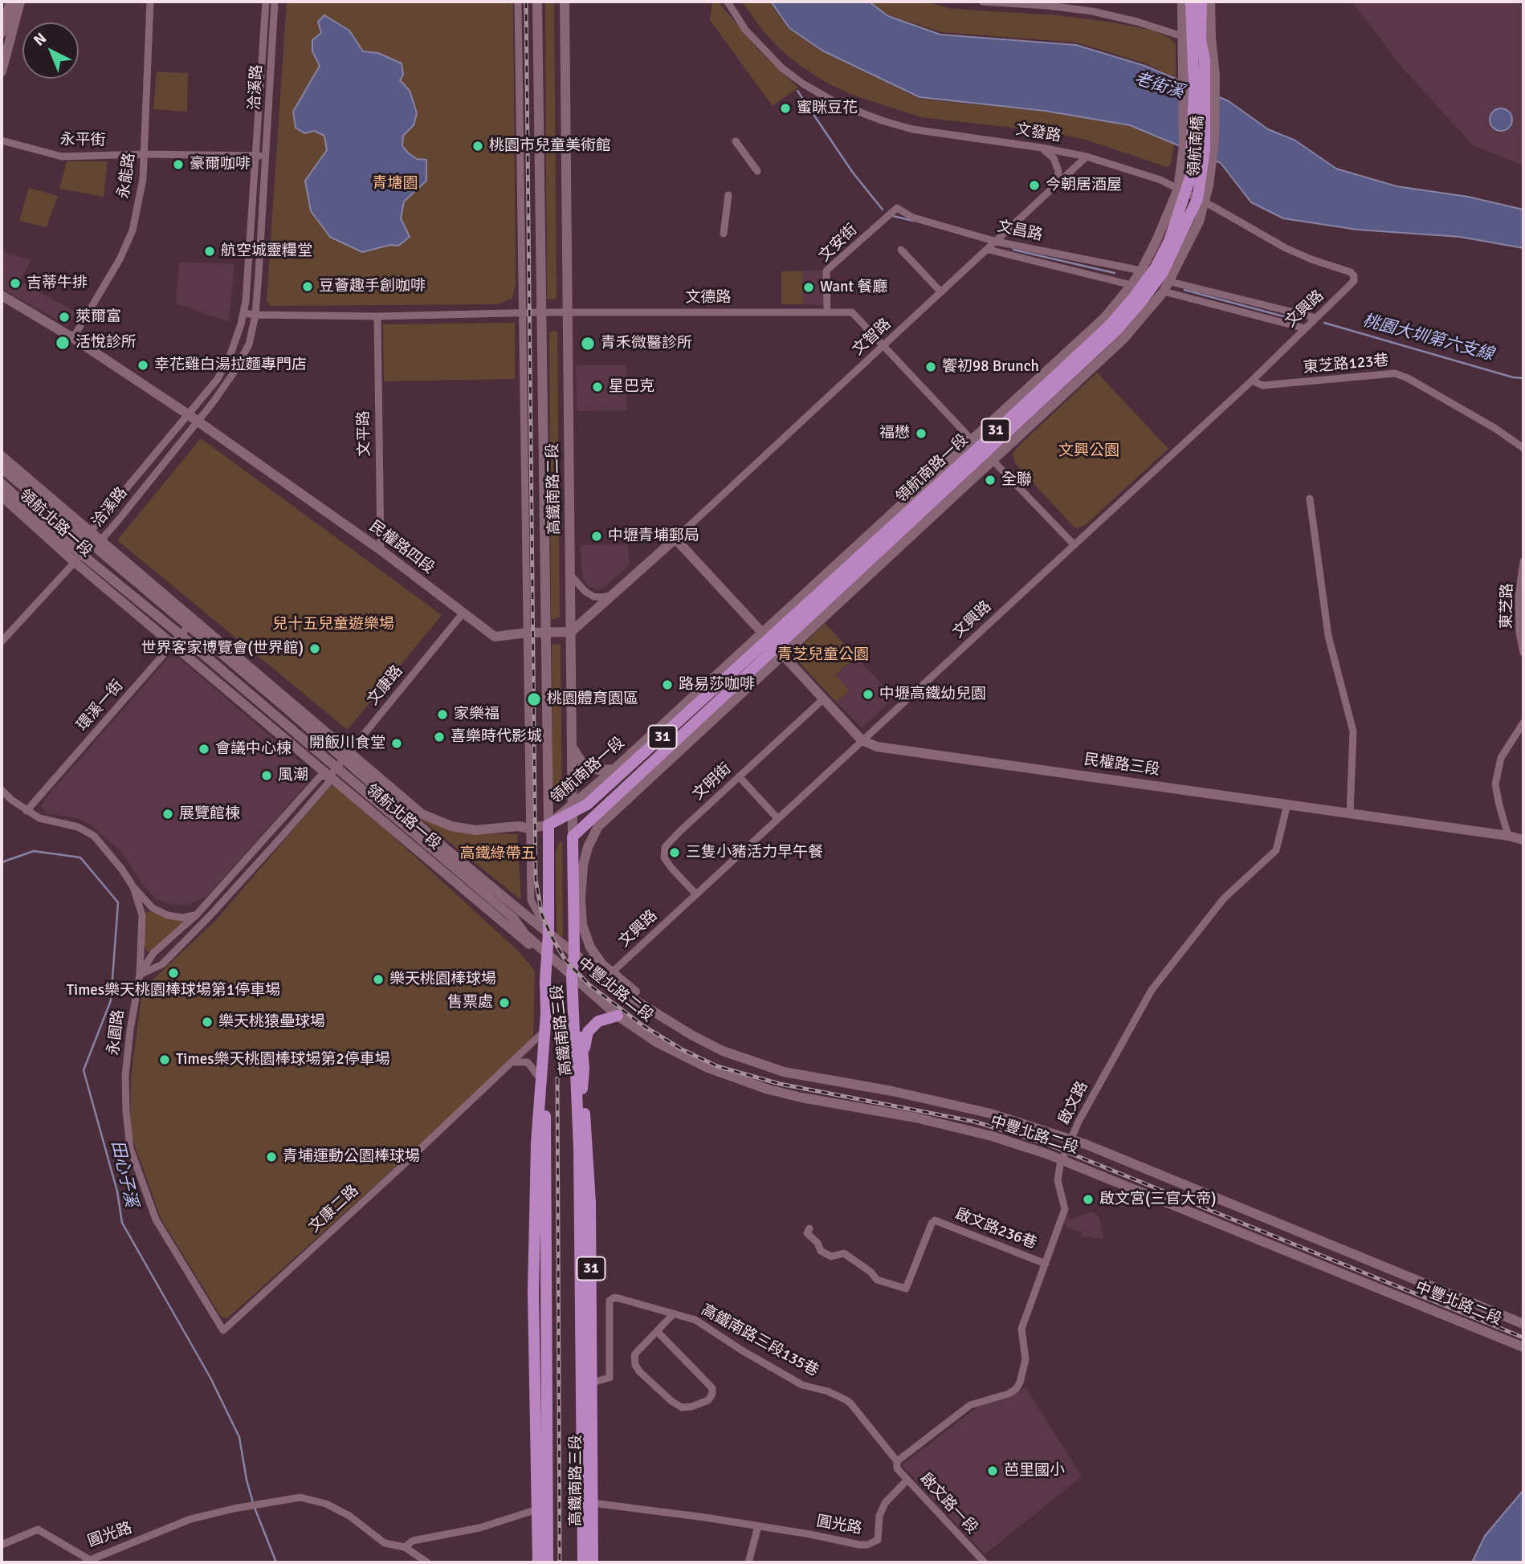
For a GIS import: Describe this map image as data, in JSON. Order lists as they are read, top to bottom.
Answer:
{
  "streets": {
    "main road": [
      "領航南橋",
      "31",
      "領航南路一段",
      "高鐵南路二段",
      "高鐵南路三段"
    ],
    "street": [
      "洽溪路",
      "文發路",
      "永平街",
      "永能路",
      "文昌路",
      "文安街",
      "文德路",
      "文興路",
      "文智路",
      "東芝路123巷",
      "文平路",
      "領航北路一段",
      "民權路四段",
      "東芝路",
      "文康路",
      "環溪一街",
      "民權路三段",
      "文明街",
      "中豐北路二段",
      "永園路",
      "啟文路",
      "文康二路",
      "啟文路236巷",
      "高鐵南路三段135巷",
      "啟文路一段",
      "圓光路"
    ]
  },
  "crossings": [
    ["洽溪路", "永平街"],
    ["洽溪路", "文德路"],
    ["洽溪路", "領航北路一段"],
    ["洽溪路", "民權路四段"],
    ["文發路", "文興路"],
    ["文發路", "文智路"],
    ["文發路", "領航南路一段"],
    ["永平街", "永能路"],
    ["領航南橋", "31"],
    ["領航南橋", "領航南路一段"],
    ["永能路", "民權路四段"],
    ["文昌路", "文安街"],
    ["文昌路", "文智路"],
    ["文昌路", "領航南路一段"],
    ["文安街", "文德路"],
    ["文德路", "文興路"],
    ["文德路", "文智路"],
    ["文德路", "文平路"],
    ["文德路", "領航南路一段"],
    ["文德路", "高鐵南路二段"],
    ["文興路", "東芝路123巷"],
    ["文興路", "民權路三段"],
    ["文興路", "文明街"],
    ["31", "領航南路一段"],
    ["31", "高鐵南路二段"],
    ["文平路", "民權路四段"],
    ["領航南路一段", "高鐵南路二段"],
    ["高鐵南路二段", "領航北路一段"],
    ["高鐵南路二段", "民權路四段"],
    ["高鐵南路二段", "中豐北路二段"],
    ["高鐵南路二段", "高鐵南路三段"],
    ["領航北路一段", "文康路"],
    ["領航北路一段", "環溪一街"],
    ["領航北路一段", "中豐北路二段"],
    ["領航北路一段", "高鐵南路三段"],
    ["民權路四段", "文康路"],
    ["文康路", "永園路"],
    ["環溪一街", "永園路"],
    ["民權路三段", "啟文路"],
    ["中豐北路二段", "高鐵南路三段"],
    ["中豐北路二段", "啟文路"],
    ["高鐵南路三段", "文康二路"],
    ["高鐵南路三段", "高鐵南路三段135巷"],
    ["高鐵南路三段", "圓光路"],
    ["永園路", "文康二路"],
    ["啟文路", "啟文路236巷"],
    ["啟文路", "高鐵南路三段135巷"],
    ["啟文路", "啟文路一段"],
    ["高鐵南路三段135巷", "啟文路一段"],
    ["啟文路一段", "圓光路"]
  ],
  "water": ["老街溪", "桃園大圳第六支線", "田心子溪"],
  "parks": [
    "青塘園",
    "文興公園",
    "兒十五兒童遊樂場",
    "青芝兒童公園",
    "高鐵綠帶五"
  ],
  "places": [
    "蜜眯豆花",
    "桃園市兒童美術館",
    "豪爾咖啡",
    "今朝居酒屋",
    "航空城靈糧堂",
    "吉蒂牛排",
    "豆薈趣手創咖啡",
    "Want 餐廳",
    "萊爾富",
    "活悅診所",
    "青禾微醫診所",
    "幸花雞白湯拉麵專門店",
    "饗初98 Brunch",
    "星巴克",
    "福懋",
    "全聯",
    "中壢青埔郵局",
    "世界客家博覽會(世界館)",
    "路易莎咖啡",
    "中壢高鐵幼兒園",
    "桃園體育園區",
    "家樂福",
    "喜樂時代影城",
    "開飯川食堂",
    "會議中心棟",
    "風潮",
    "展覽館棟",
    "三隻小豬活力早午餐",
    "Times樂天桃園棒球場第1停車場",
    "樂天桃園棒球場",
    "售票處",
    "樂天桃猿壘球場",
    "Times樂天桃園棒球場第2停車場",
    "青埔運動公園棒球場",
    "啟文宮(三官大帝)",
    "芭里國小"
  ],
  "north": "top left"
}
